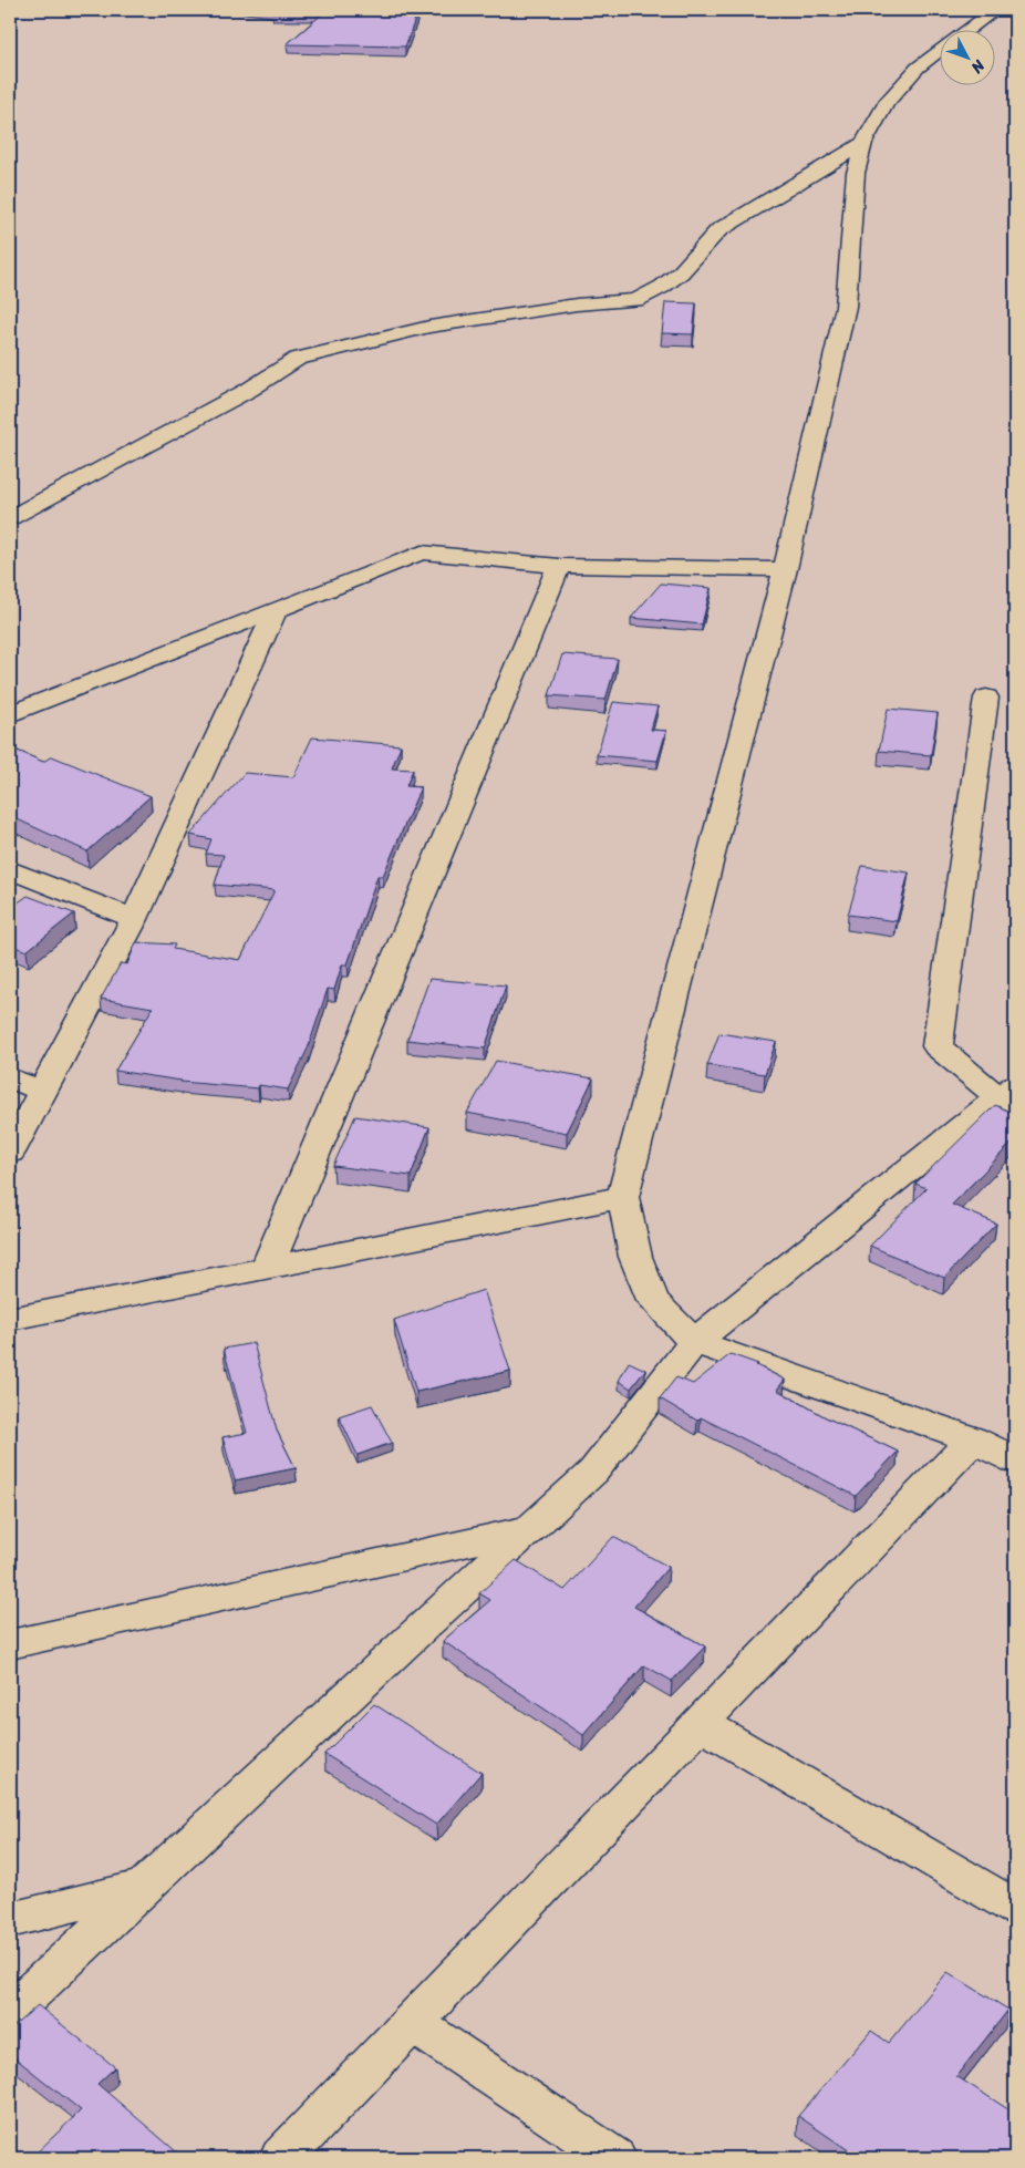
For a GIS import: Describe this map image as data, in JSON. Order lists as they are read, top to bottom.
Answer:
{
  "north": "bottom right"
}
